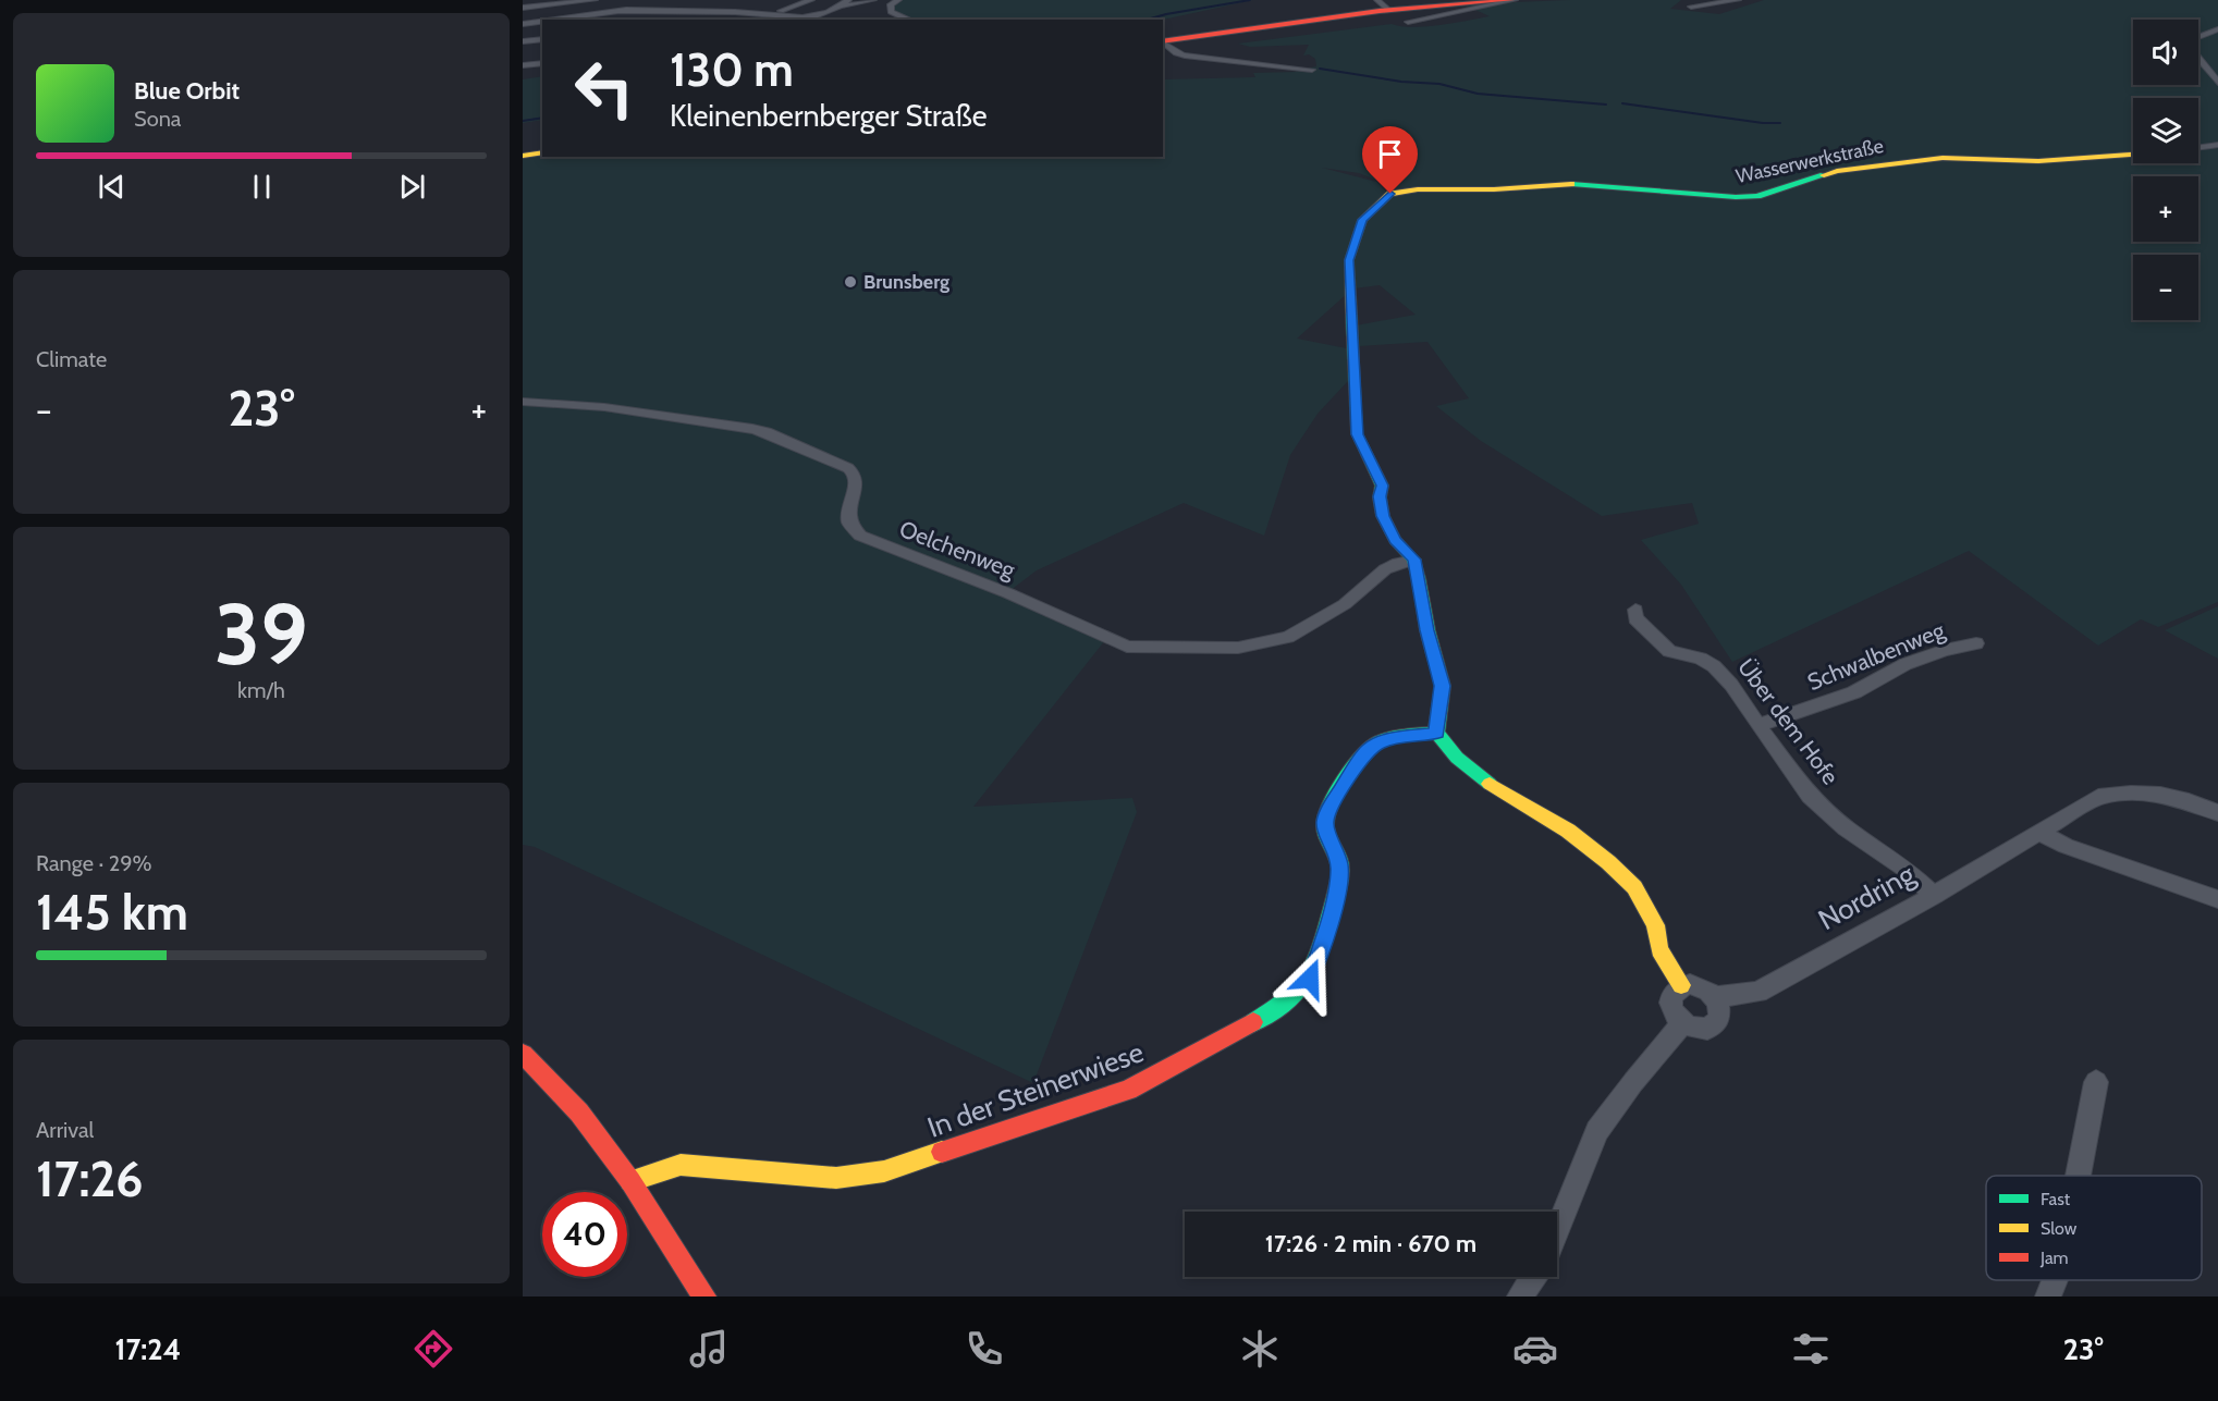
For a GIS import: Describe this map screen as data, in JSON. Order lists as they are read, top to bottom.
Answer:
{
  "streets": {
    "street": [
      "Wasserwerkstraße",
      "Oelchenweg",
      "Schwalbenweg",
      "Über dem Hofe",
      "Nordring",
      "In der Steinerwiese"
    ]
  },
  "crossings": [
    ["Wasserwerkstraße", "Oelchenweg"],
    ["Schwalbenweg", "Über dem Hofe"],
    ["Über dem Hofe", "Nordring"]
  ],
  "places": ["Brunsberg"],
  "legend": ["Fast", "Slow", "Jam"],
  "page": {
    "map_buttons": ["+", "−"],
    "turn": ["130 m", "Kleinenbernberger Straße"],
    "song": ["Blue Orbit", "Sona"],
    "tile": [
      "Climate",
      ["39", "km/h"],
      ["Range · 29%", "145 km"],
      ["Arrival", "17:26"]
    ],
    "heat": ["−", "23°", "+"],
    "limit": "40",
    "trip": "17:26 · 2 min · 670 m",
    "tabs": ["17:24", "23°"]
  }
}
